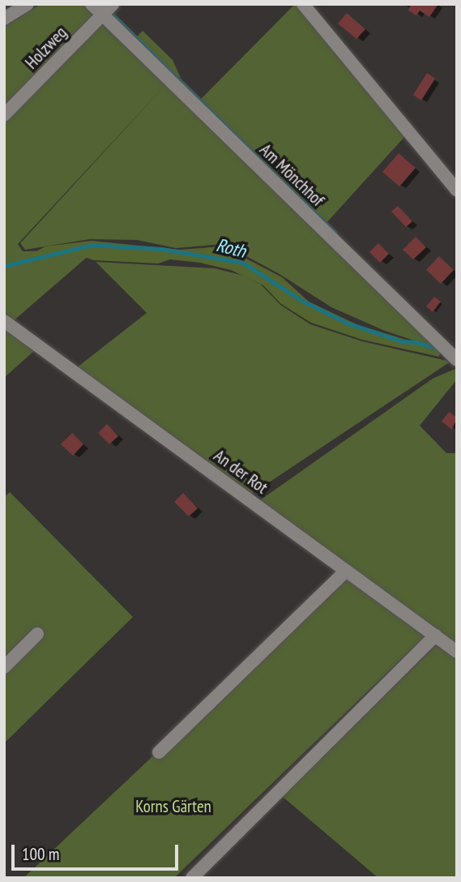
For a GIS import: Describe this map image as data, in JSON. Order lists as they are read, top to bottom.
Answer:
{
  "streets": {
    "street": ["Holzweg", "Am Mönchhof", "An der Rot"]
  },
  "crossings": [
    ["Holzweg", "Am Mönchhof"]
  ],
  "water": ["Roth"],
  "parks": ["Korns Gärten"],
  "scale_bar": "100 m"
}
